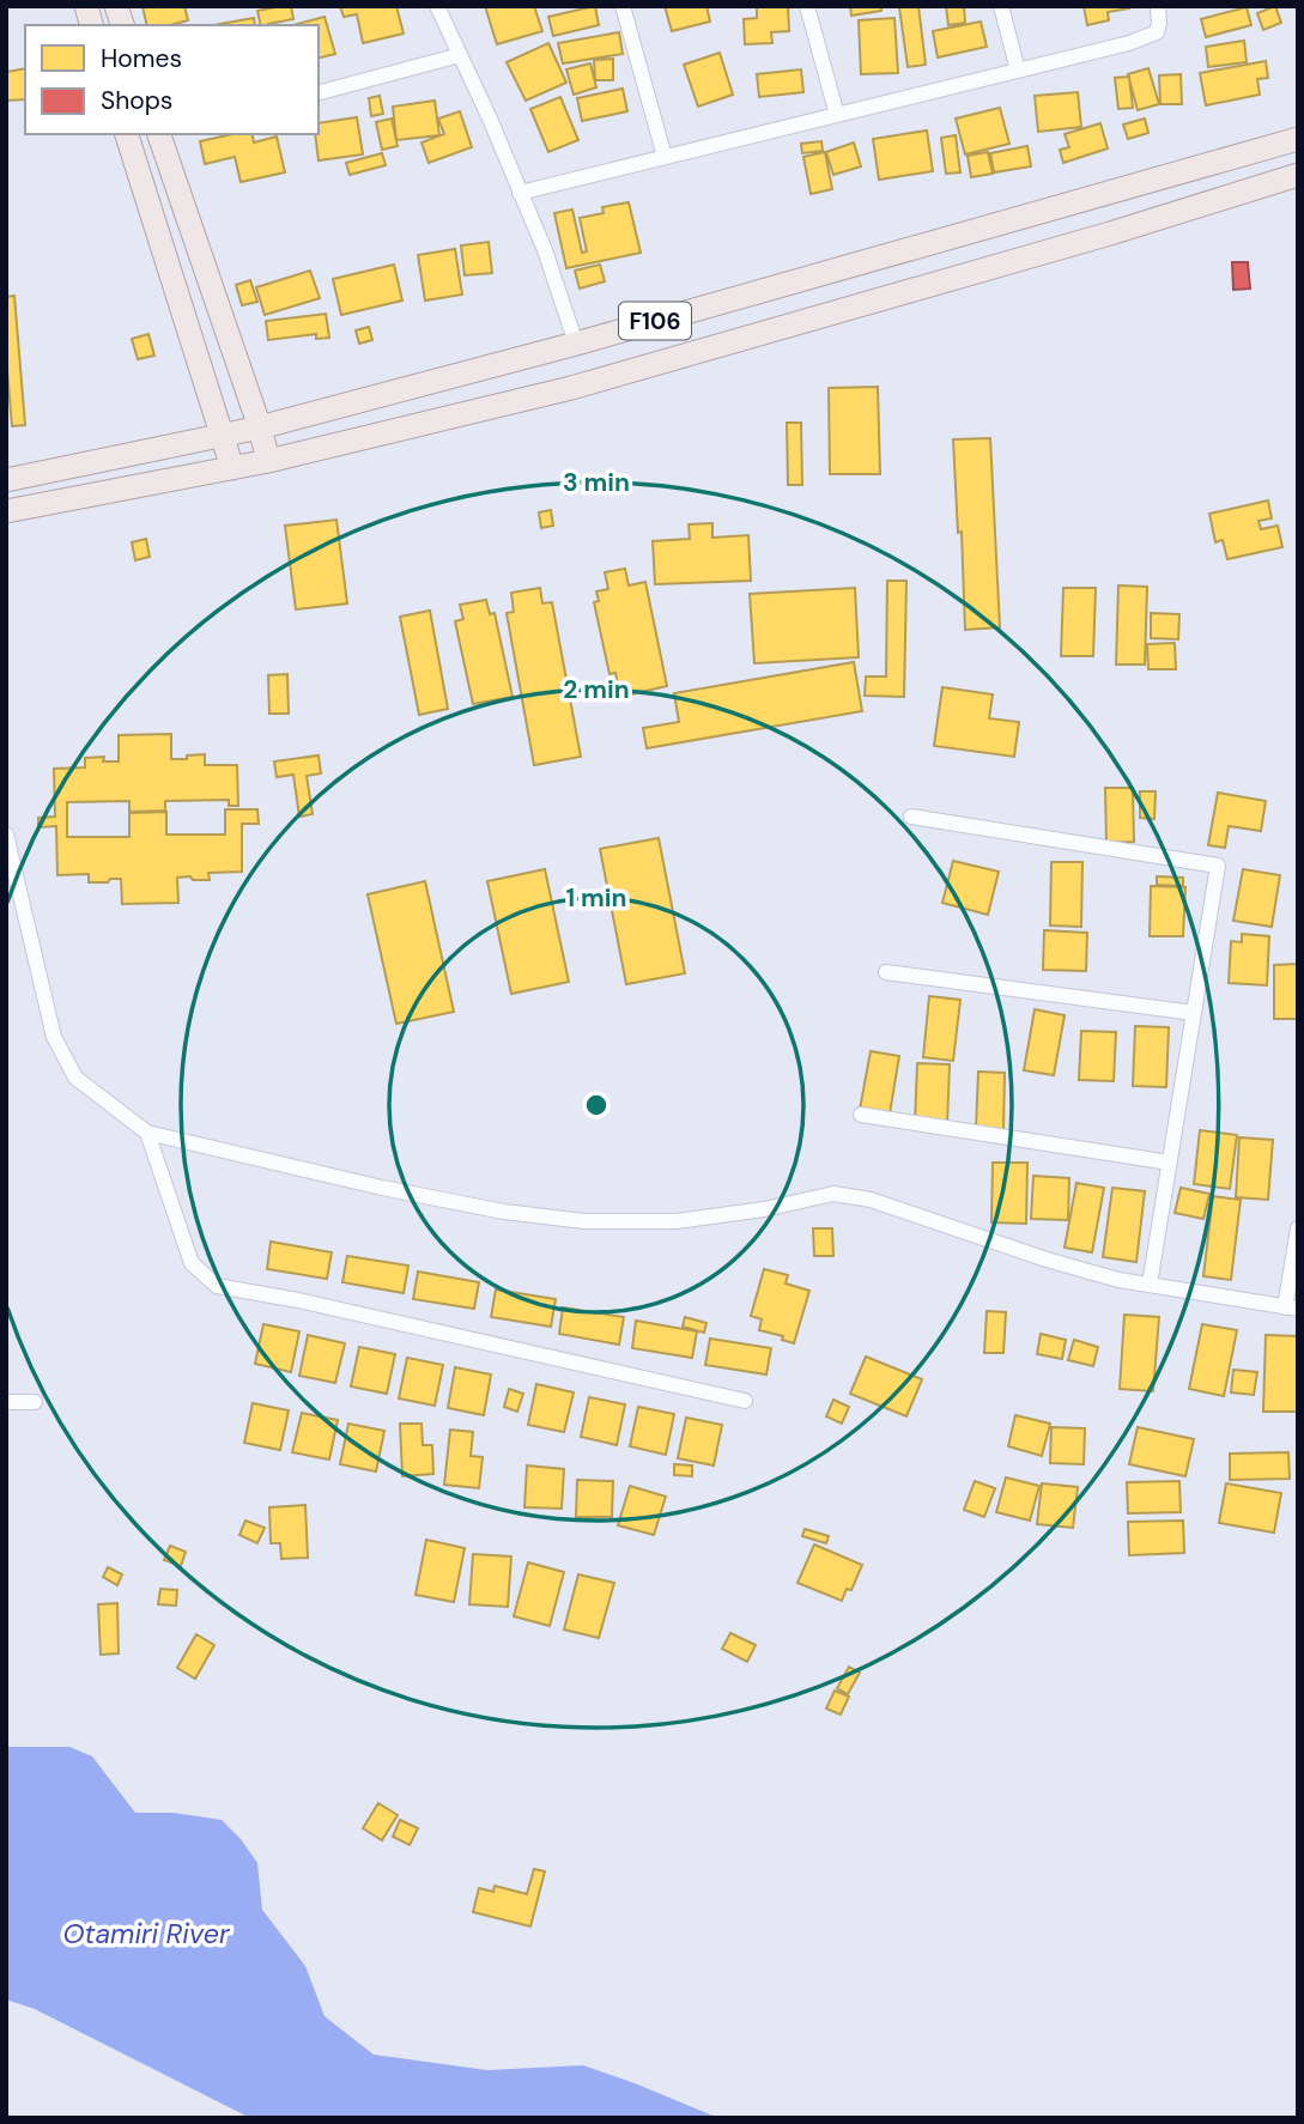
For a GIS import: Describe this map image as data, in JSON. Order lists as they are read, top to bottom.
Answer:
{
  "streets": {
    "main road": ["F106"]
  },
  "water": ["Otamiri River"],
  "legend": ["Homes", "Shops"],
  "rings": ["3 min", "2 min", "1 min"]
}
